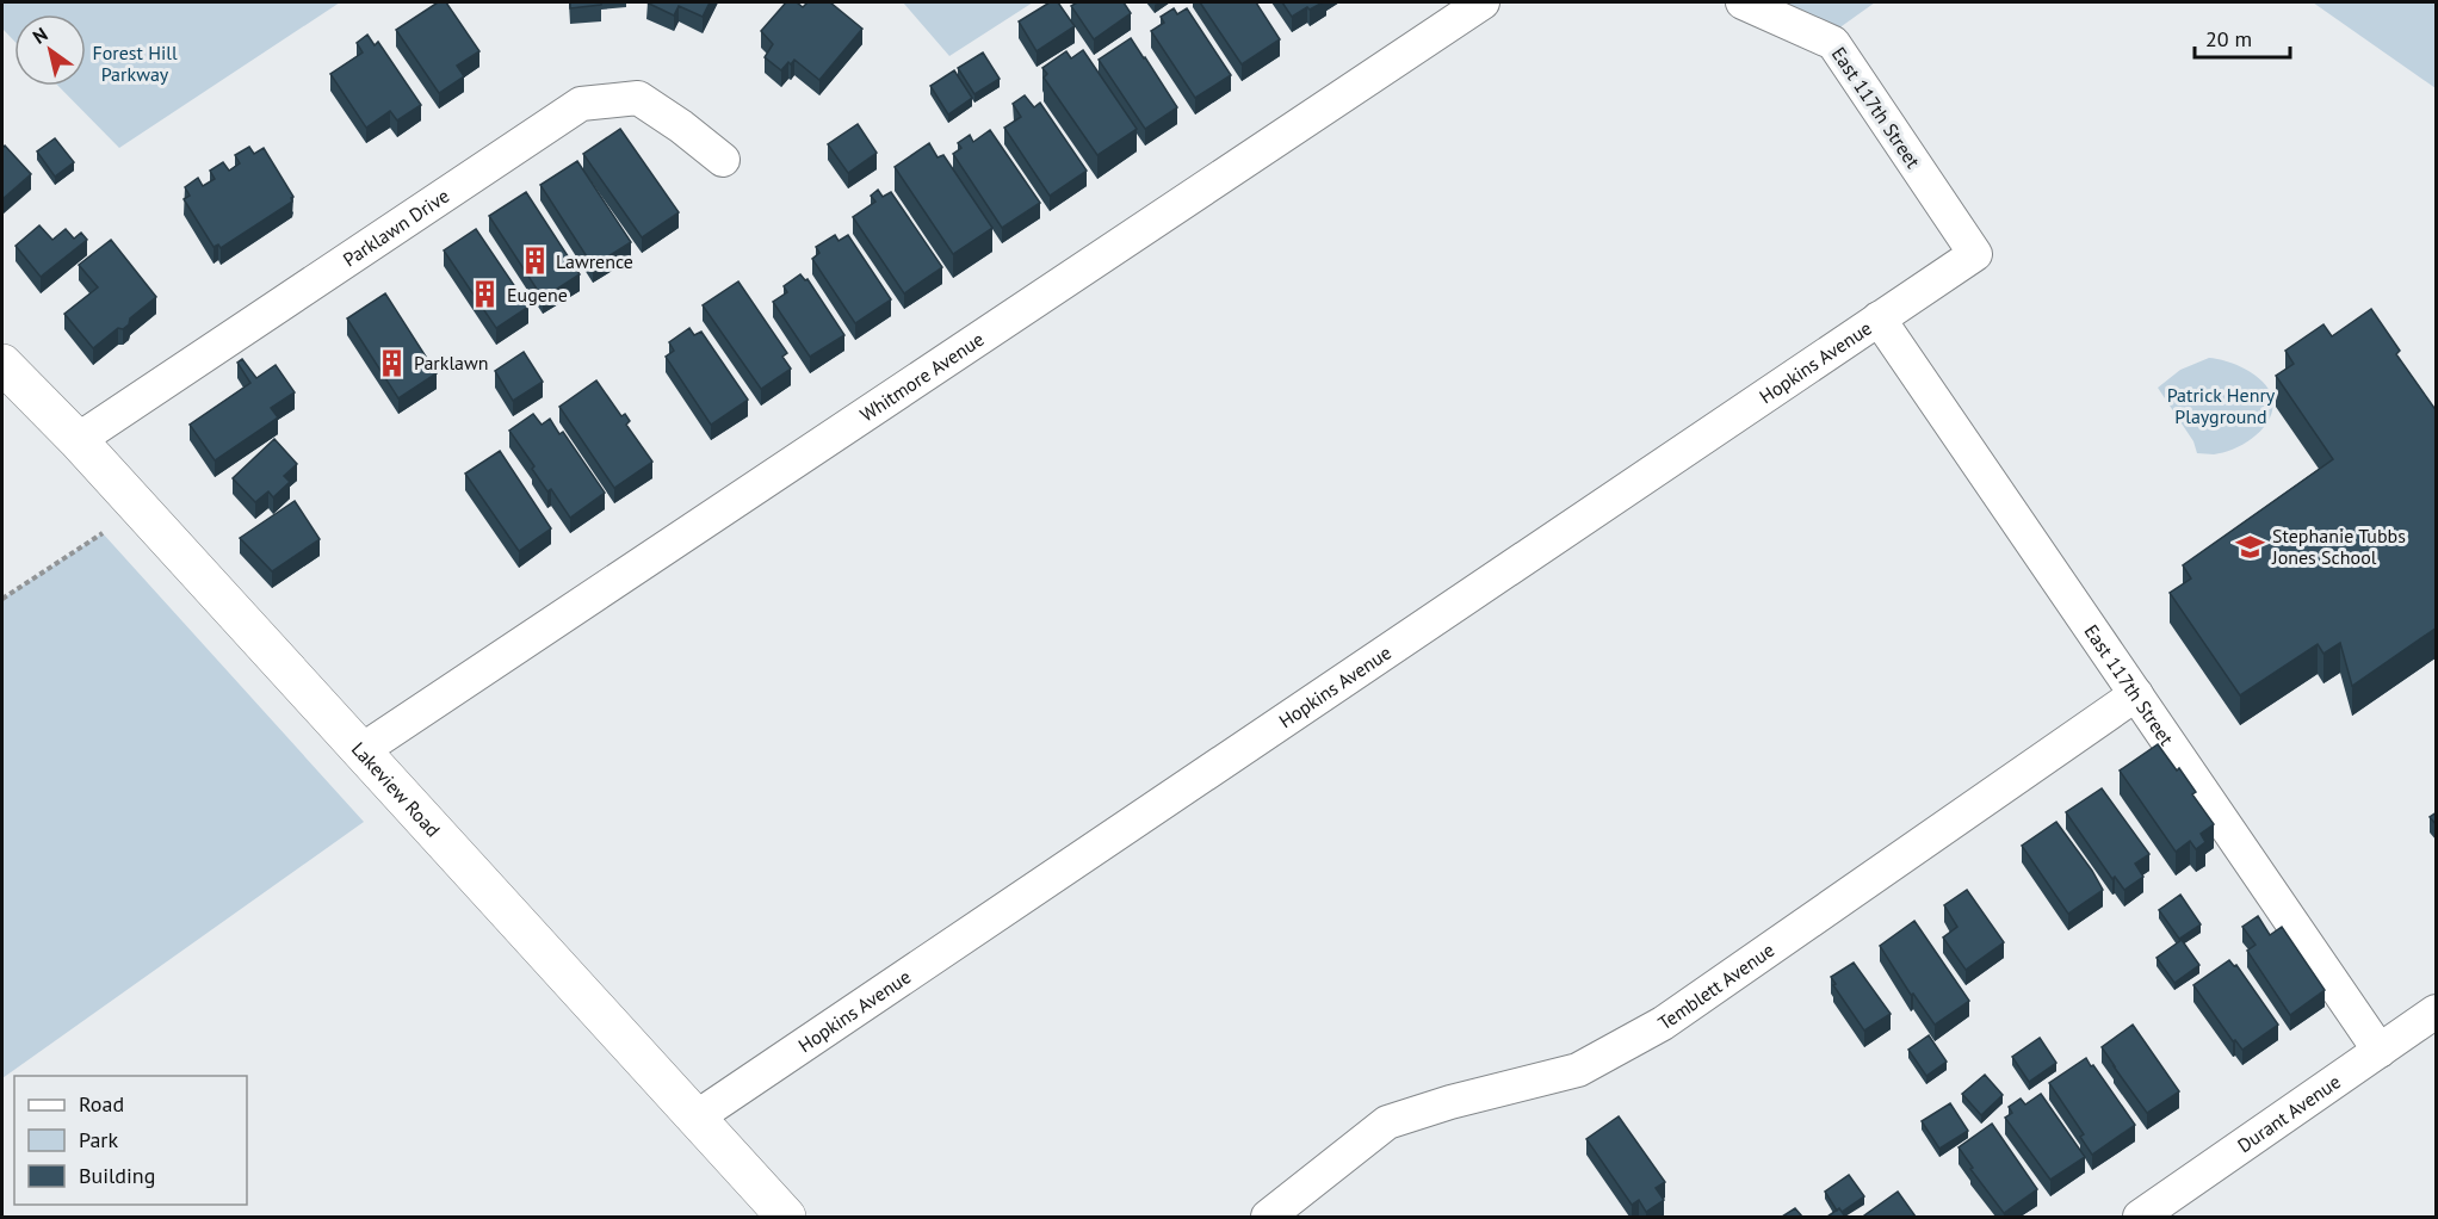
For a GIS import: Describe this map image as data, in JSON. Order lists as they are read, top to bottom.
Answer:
{
  "streets": {
    "street": [
      "East 117th Street",
      "Parklawn Drive",
      "Hopkins Avenue",
      "Whitmore Avenue",
      "Lakeview Road",
      "Temblett Avenue",
      "Durant Avenue"
    ]
  },
  "crossings": [
    ["East 117th Street", "Hopkins Avenue"],
    ["East 117th Street", "Temblett Avenue"],
    ["East 117th Street", "Durant Avenue"],
    ["Parklawn Drive", "Lakeview Road"],
    ["Hopkins Avenue", "Lakeview Road"],
    ["Whitmore Avenue", "Lakeview Road"]
  ],
  "parks": ["Forest Hill Parkway", "Patrick Henry Playground"],
  "places": {
    "building": ["Lawrence", "Eugene", "Parklawn"],
    "school or university": ["Stephanie Tubbs Jones School"]
  },
  "legend": ["Road", "Park", "Building"],
  "scale_bar": "20 m",
  "north": "top left"
}
